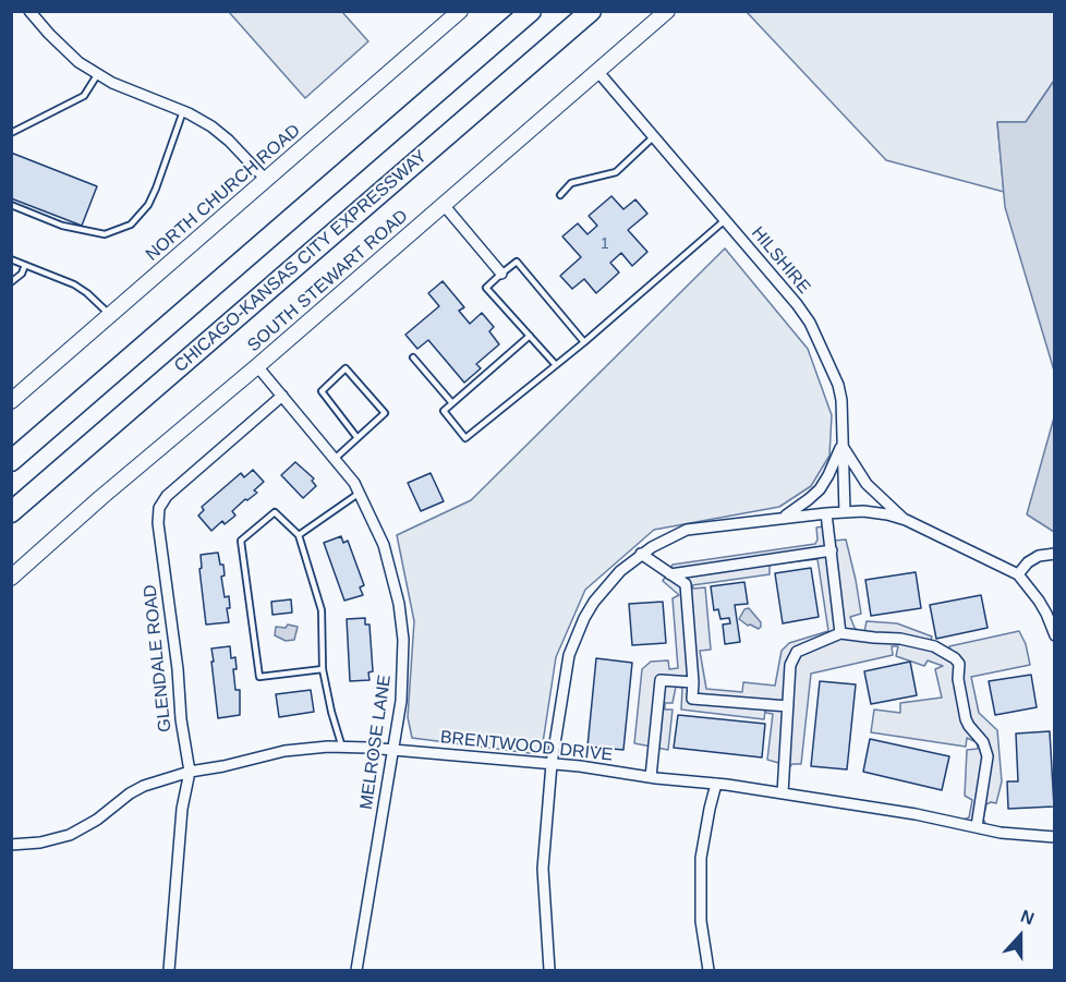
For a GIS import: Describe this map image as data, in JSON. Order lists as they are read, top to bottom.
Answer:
{
  "streets": {
    "highway": ["CHICAGO-KANSAS CITY EXPRESSWAY"],
    "street": [
      "NORTH CHURCH ROAD",
      "HILSHIRE",
      "SOUTH STEWART ROAD",
      "GLENDALE ROAD",
      "MELROSE LANE",
      "BRENTWOOD DRIVE"
    ]
  },
  "crossings": [
    ["HILSHIRE", "SOUTH STEWART ROAD"],
    ["SOUTH STEWART ROAD", "MELROSE LANE"],
    ["GLENDALE ROAD", "MELROSE LANE"],
    ["GLENDALE ROAD", "BRENTWOOD DRIVE"],
    ["MELROSE LANE", "BRENTWOOD DRIVE"]
  ],
  "house_numbers": ["1"],
  "north": "top"
}
